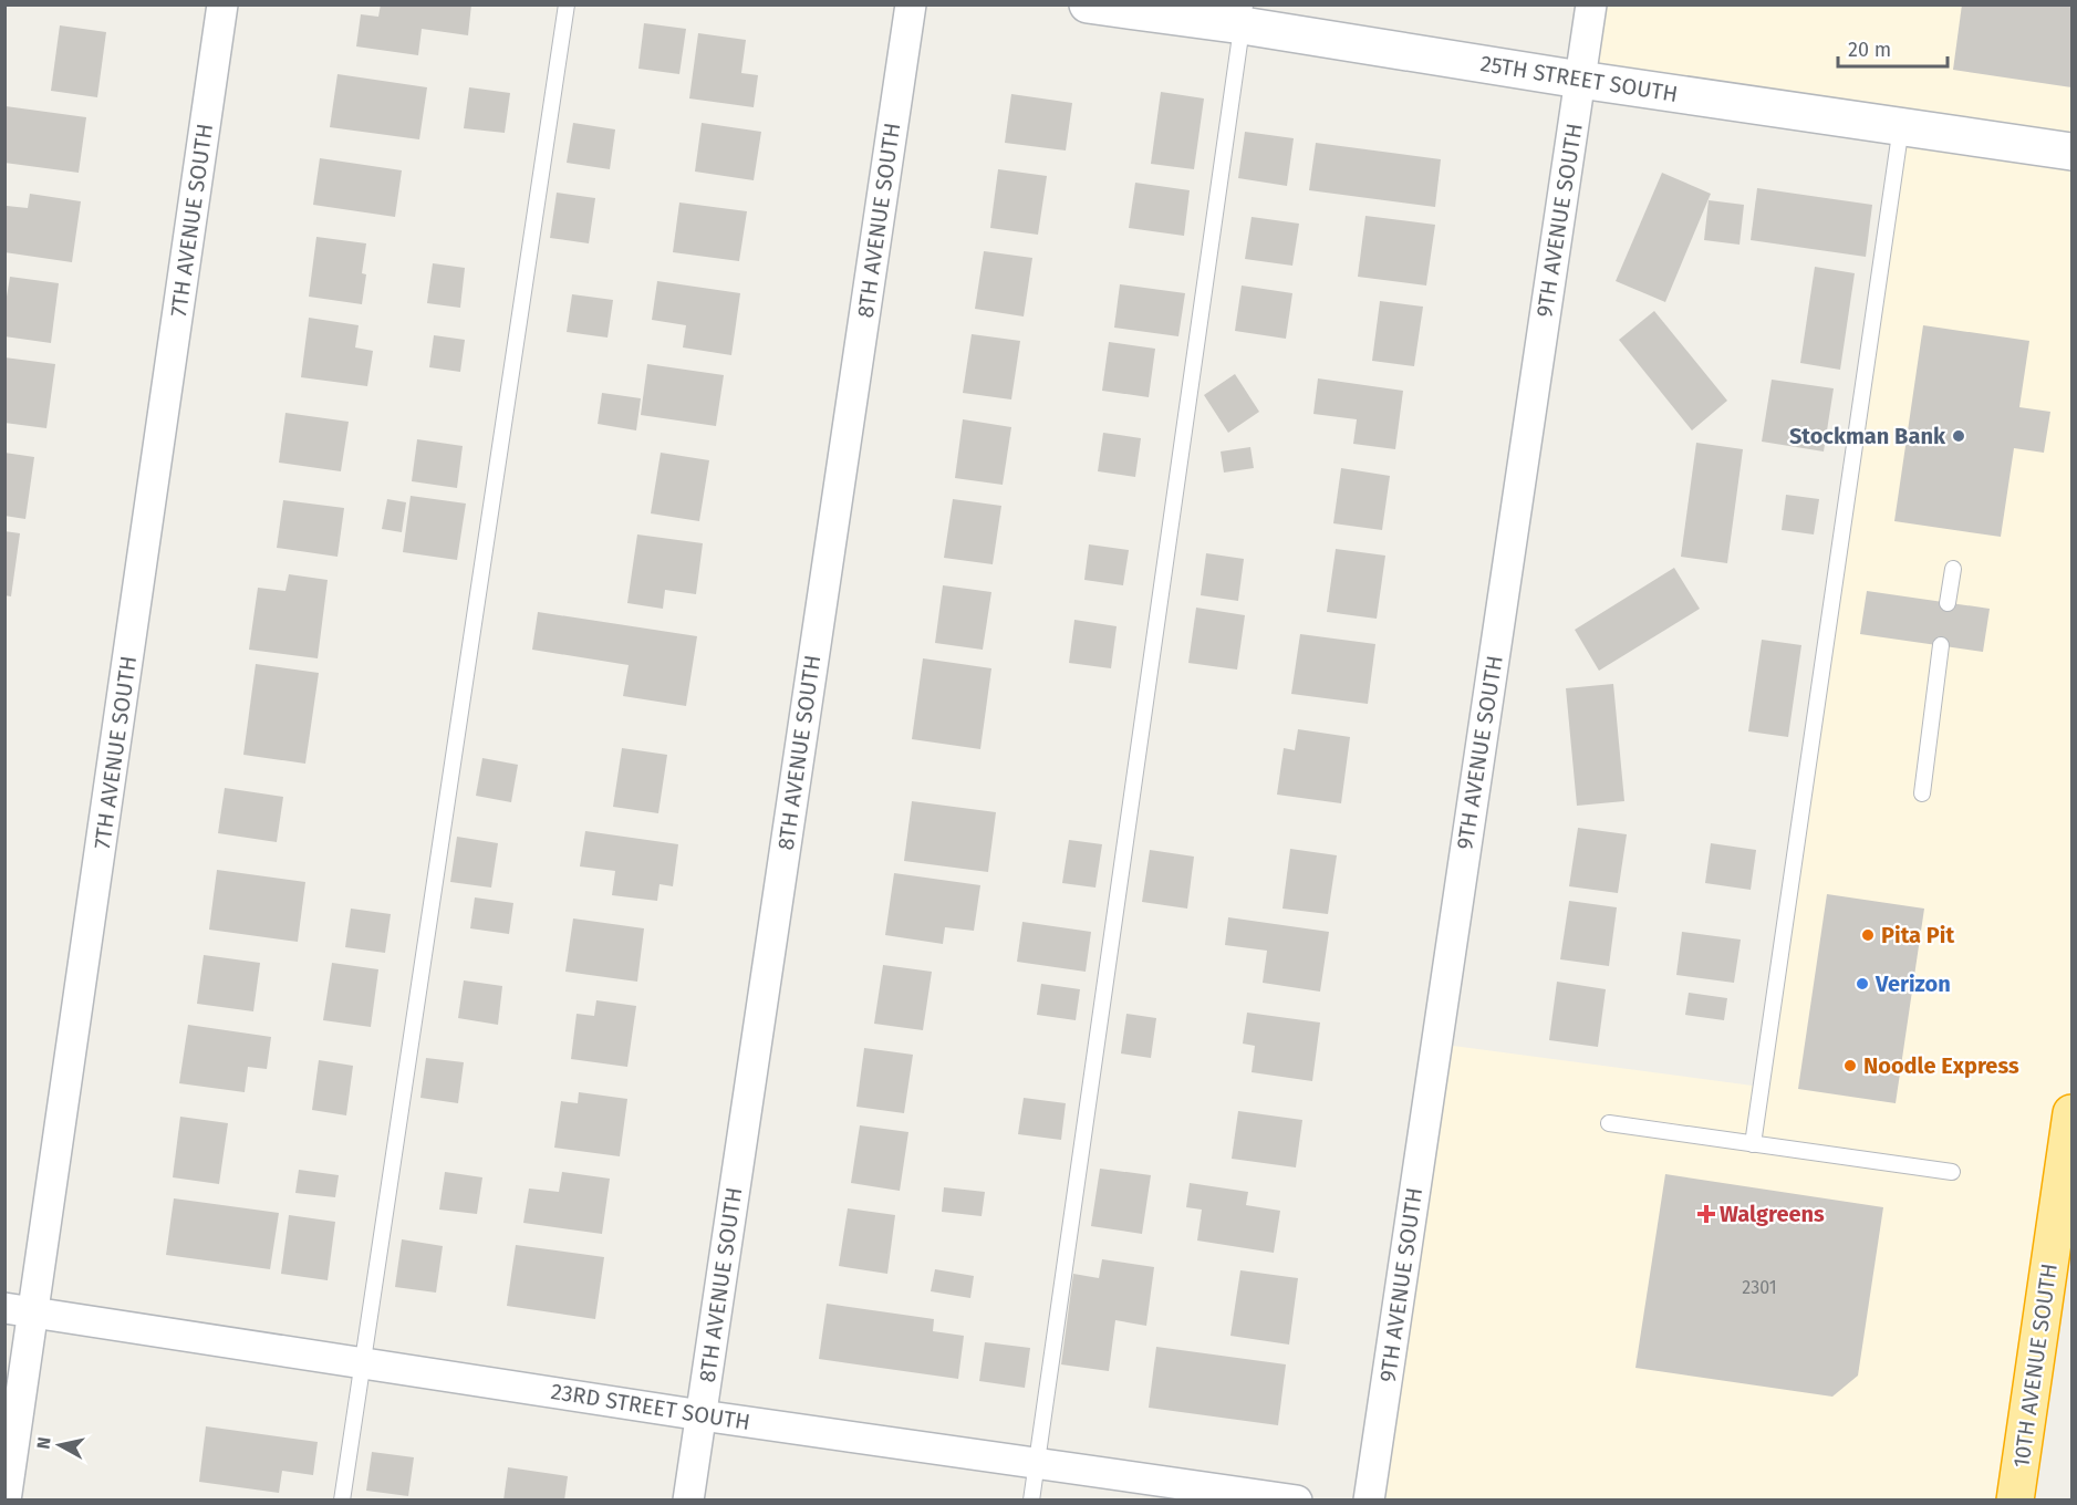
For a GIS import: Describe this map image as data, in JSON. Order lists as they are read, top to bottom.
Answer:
{
  "streets": {
    "highway": ["10TH AVENUE SOUTH"],
    "street": [
      "25TH STREET SOUTH",
      "7TH AVENUE SOUTH",
      "8TH AVENUE SOUTH",
      "9TH AVENUE SOUTH",
      "23RD STREET SOUTH"
    ]
  },
  "crossings": [
    ["25TH STREET SOUTH", "9TH AVENUE SOUTH"],
    ["7TH AVENUE SOUTH", "23RD STREET SOUTH"],
    ["8TH AVENUE SOUTH", "23RD STREET SOUTH"]
  ],
  "places": {
    "other": [
      "Stockman Bank",
      "Pita Pit",
      "Verizon",
      "Noodle Express"
    ],
    "health": ["Walgreens"]
  },
  "house_numbers": ["2301"],
  "scale_bar": "20 m",
  "north": "left"
}
